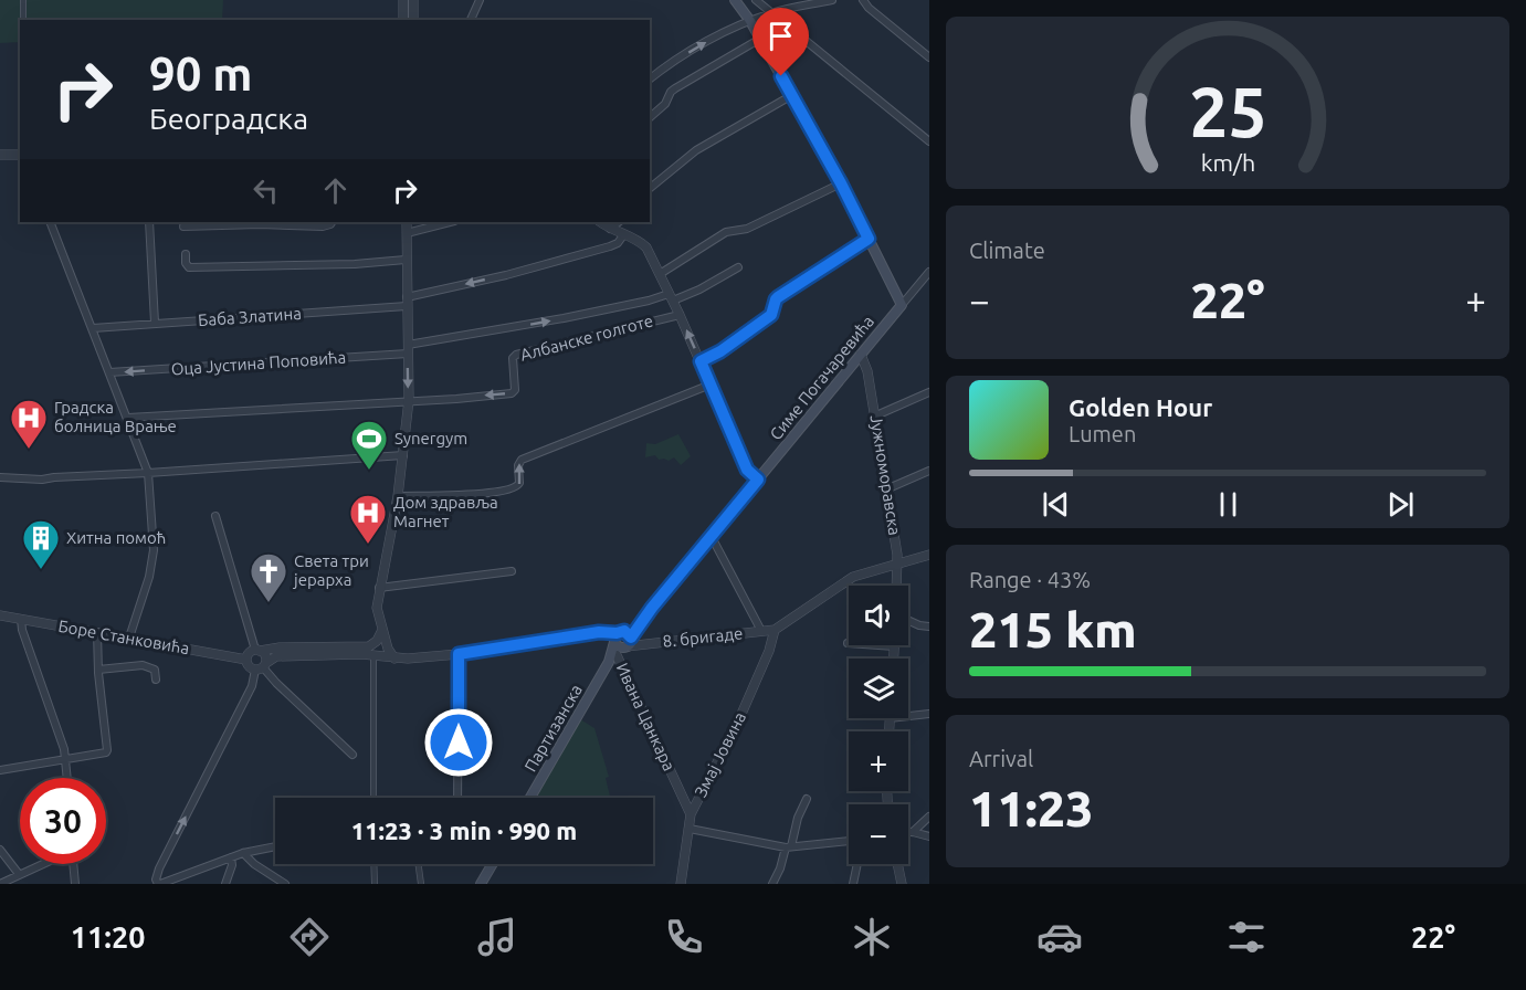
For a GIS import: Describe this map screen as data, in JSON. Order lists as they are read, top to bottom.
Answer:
{
  "streets": {
    "main road": ["Симе Погачаревића", "Партизанска"],
    "street": [
      "Баба Златина",
      "Албанске голготе",
      "Оца Јустина Поповића",
      "Јужноморавска",
      "Боре Станковића",
      "8. бригаде",
      "Ивана Цанкара",
      "Змај Јовина"
    ]
  },
  "crossings": [
    ["Симе Погачаревића", "Јужноморавска"],
    ["Симе Погачаревића", "8. бригаде"],
    ["Симе Погачаревића", "Ивана Цанкара"],
    ["Симе Погачаревића", "Партизанска"],
    ["Боре Станковића", "8. бригаде"],
    ["8. бригаде", "Ивана Цанкара"],
    ["8. бригаде", "Партизанска"],
    ["8. бригаде", "Змај Јовина"],
    ["Ивана Цанкара", "Партизанска"],
    ["Ивана Цанкара", "Змај Јовина"]
  ],
  "one_way": ["Баба Златина", "Албанске голготе"],
  "places": {
    "hospital": ["Градска болница Врање", "Дом здравља Магнет"],
    "sports": ["Synergym"],
    "building": ["Хитна помоћ"],
    "church": ["Света три јерарха"]
  },
  "page": {
    "turn": ["90 m", "Београдска"],
    "tile": [
      "Climate",
      ["Range · 43%", "215 km"],
      ["Arrival", "11:23"]
    ],
    "heat": ["−", "22°", "+"],
    "song": ["Golden Hour", "Lumen"],
    "map_buttons": ["+", "−"],
    "limit": "30",
    "trip": "11:23 · 3 min · 990 m",
    "tabs": ["11:20", "22°"],
    "gauge": ["25", "km/h"]
  }
}
